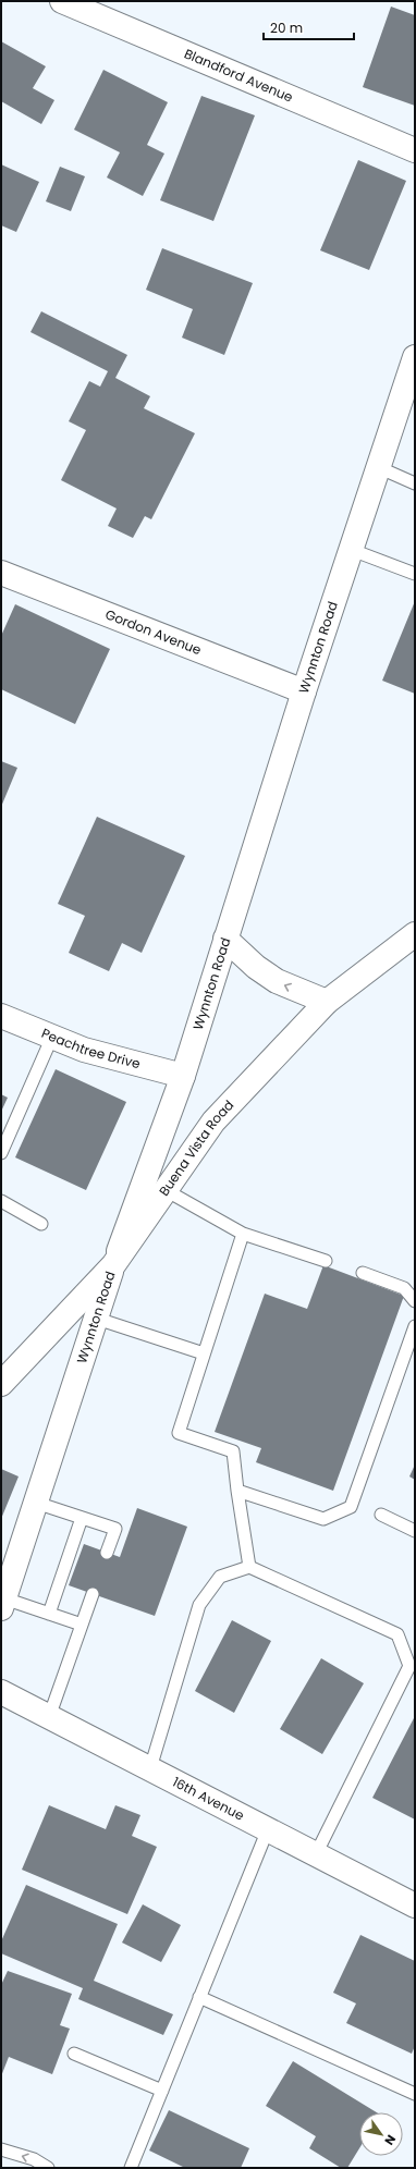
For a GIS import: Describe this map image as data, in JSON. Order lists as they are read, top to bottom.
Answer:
{
  "streets": {
    "main road": [
      "Blandford Avenue",
      "Gordon Avenue",
      "Wynnton Road",
      "Peachtree Drive",
      "Buena Vista Road",
      "16th Avenue"
    ]
  },
  "crossings": [
    ["Gordon Avenue", "Wynnton Road"],
    ["Wynnton Road", "Peachtree Drive"],
    ["Wynnton Road", "Buena Vista Road"]
  ],
  "scale_bar": "20 m",
  "north": "bottom right"
}
